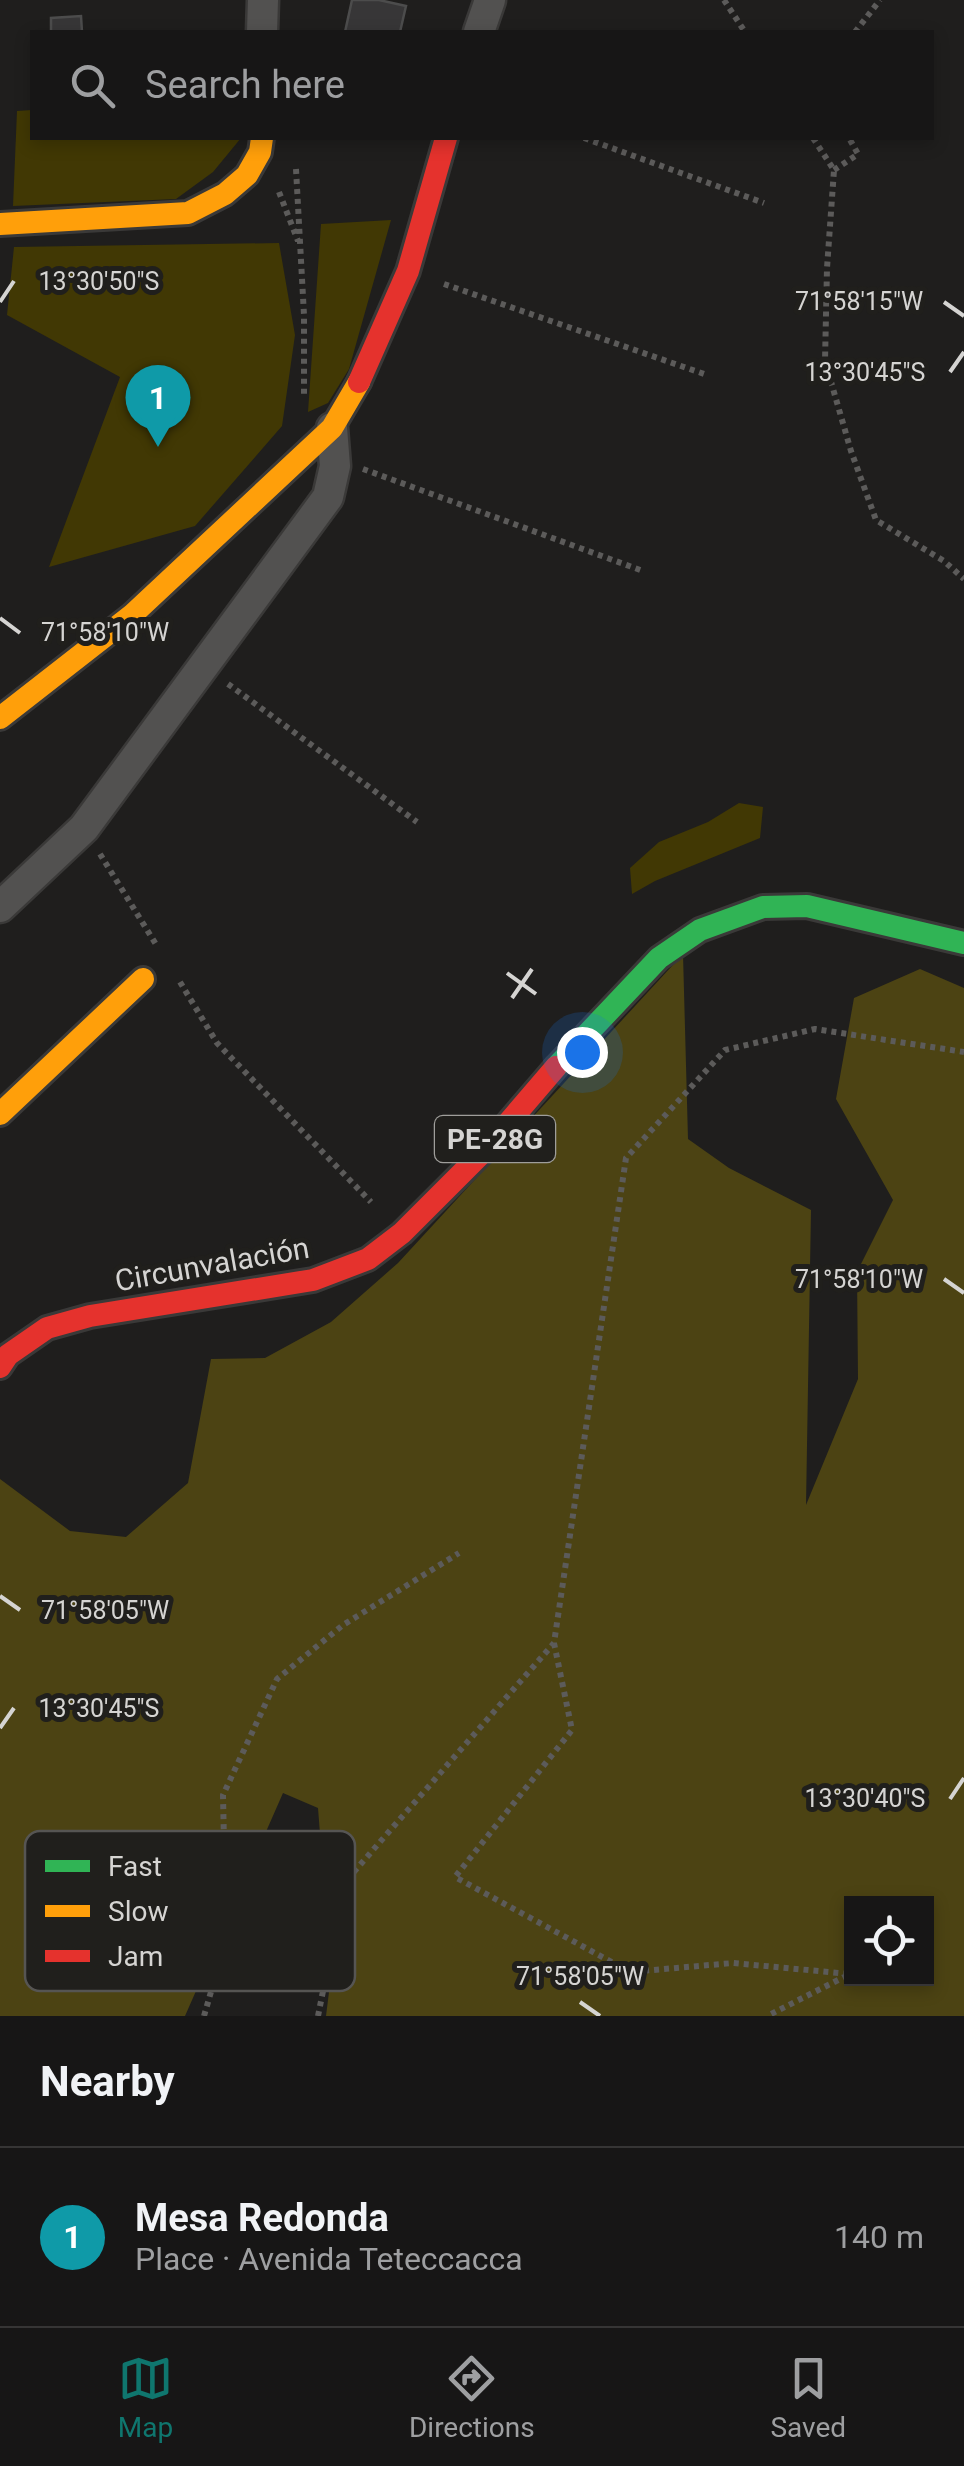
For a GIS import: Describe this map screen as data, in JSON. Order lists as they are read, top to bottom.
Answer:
{
  "streets": {
    "main road": ["PE-28G", "Circunvalación"]
  },
  "legend": ["Fast", "Slow", "Jam"],
  "page": {
    "search": "Search here",
    "pins": "1",
    "heading": "Nearby",
    "list": [
      {
        "mark": "1",
        "name": "Mesa Redonda",
        "note": "Place · Avenida Teteccacca",
        "value": "140 m"
      }
    ],
    "nav": ["Map", "Directions", "Saved"]
  },
  "coordinates": [
    "13°30'50\"S",
    "71°58'15\"W",
    "13°30'45\"S",
    "71°58'10\"W",
    "71°58'05\"W",
    "13°30'40\"S"
  ]
}
